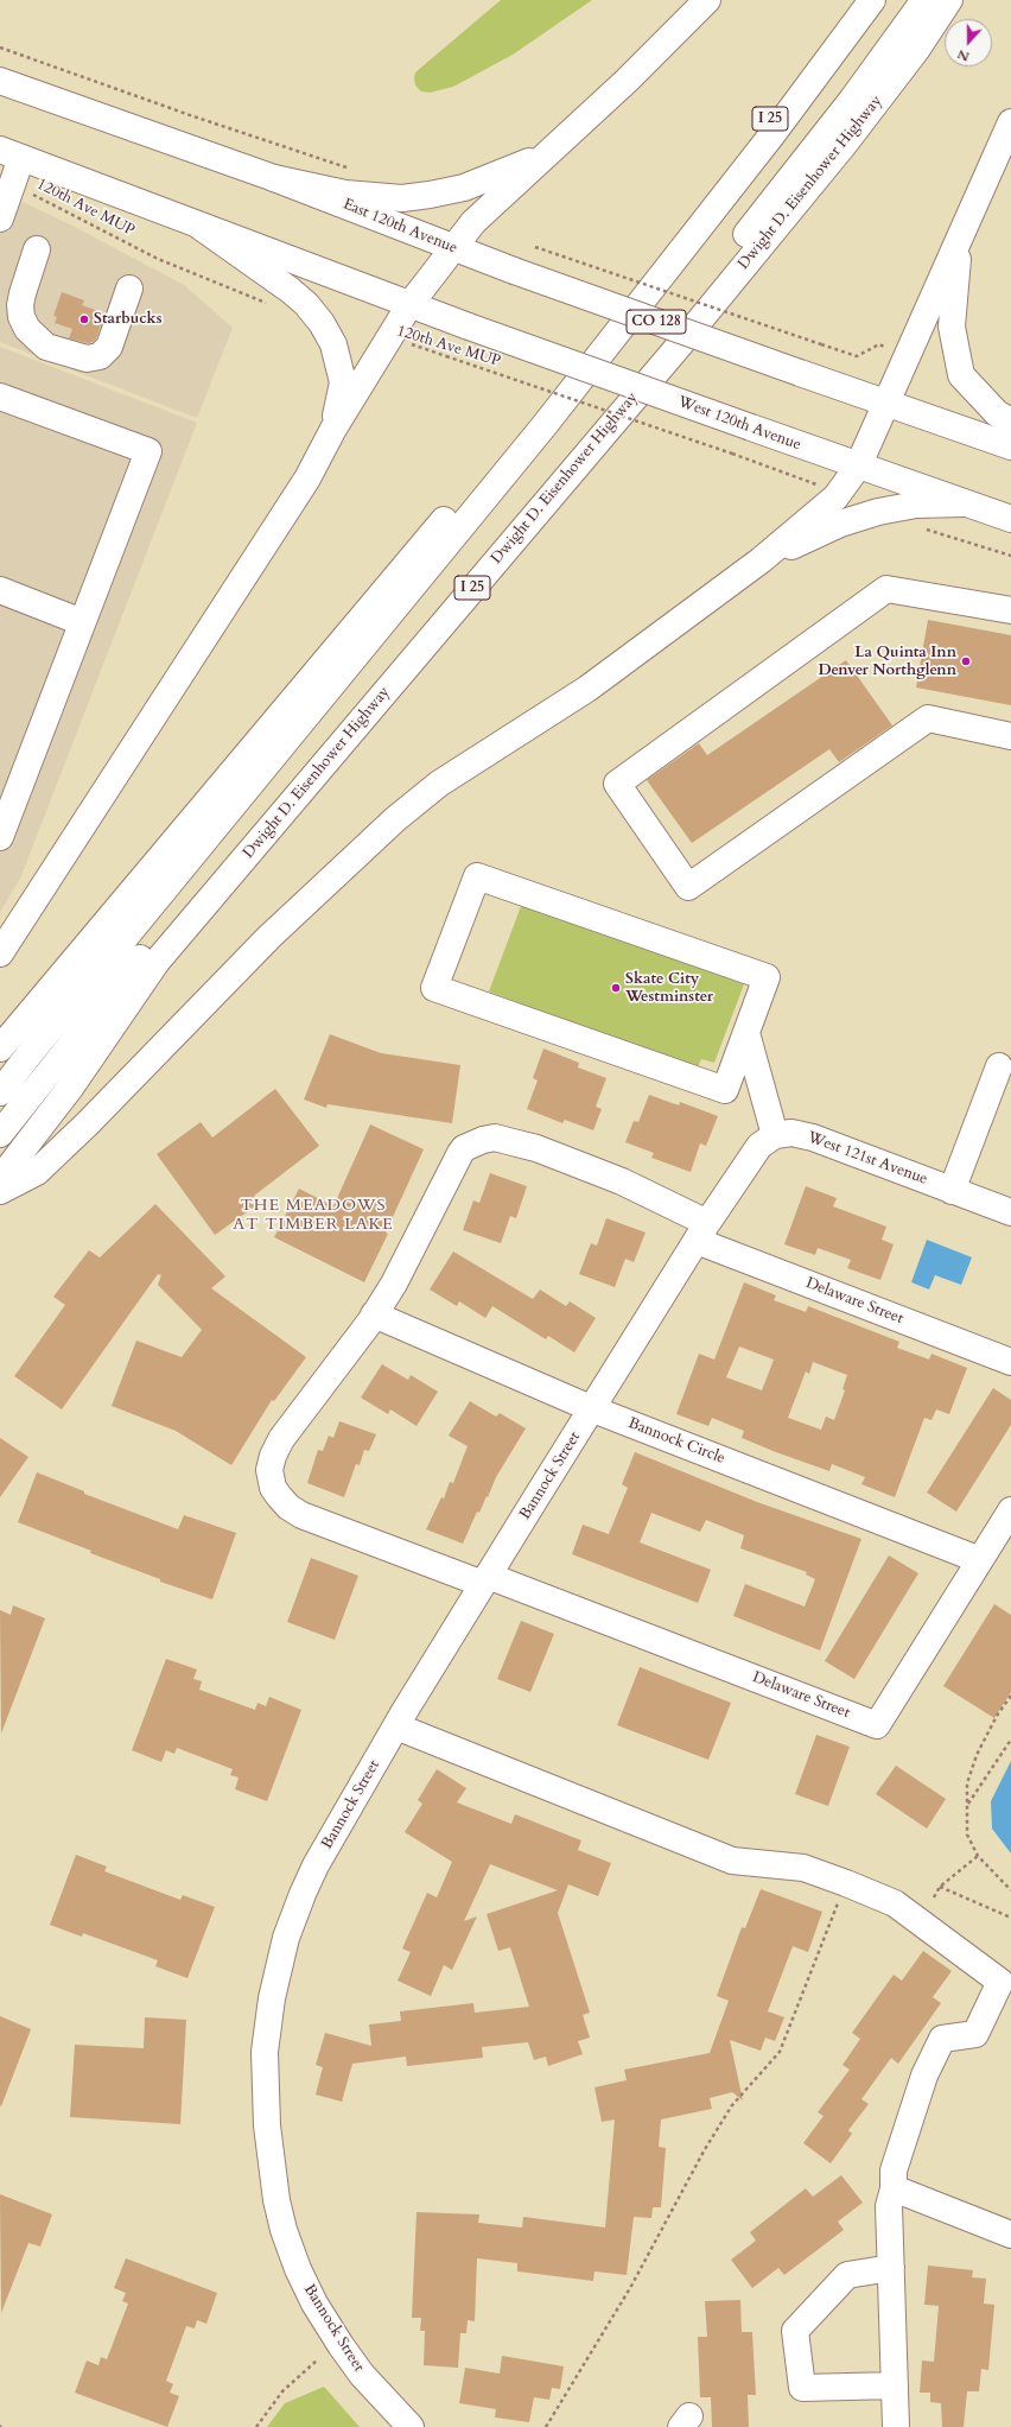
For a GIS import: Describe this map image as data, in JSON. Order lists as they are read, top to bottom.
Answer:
{
  "streets": {
    "main road": [
      "I 25",
      "Dwight D. Eisenhower Highway",
      "East 120th Avenue",
      "CO 128",
      "West 120th Avenue",
      "West 121st Avenue",
      "Delaware Street",
      "Bannock Circle",
      "Bannock Street"
    ],
    "path": ["120th Ave MUP"]
  },
  "crossings": [
    ["East 120th Avenue", "CO 128"],
    ["Delaware Street", "Bannock Circle"],
    ["Delaware Street", "Bannock Street"],
    ["Bannock Circle", "Bannock Street"]
  ],
  "districts": ["THE MEADOWS AT TIMBER LAKE"],
  "places": ["Starbucks", "La Quinta Inn Denver Northglenn", "Skate City Westminster"],
  "north": "bottom"
}
